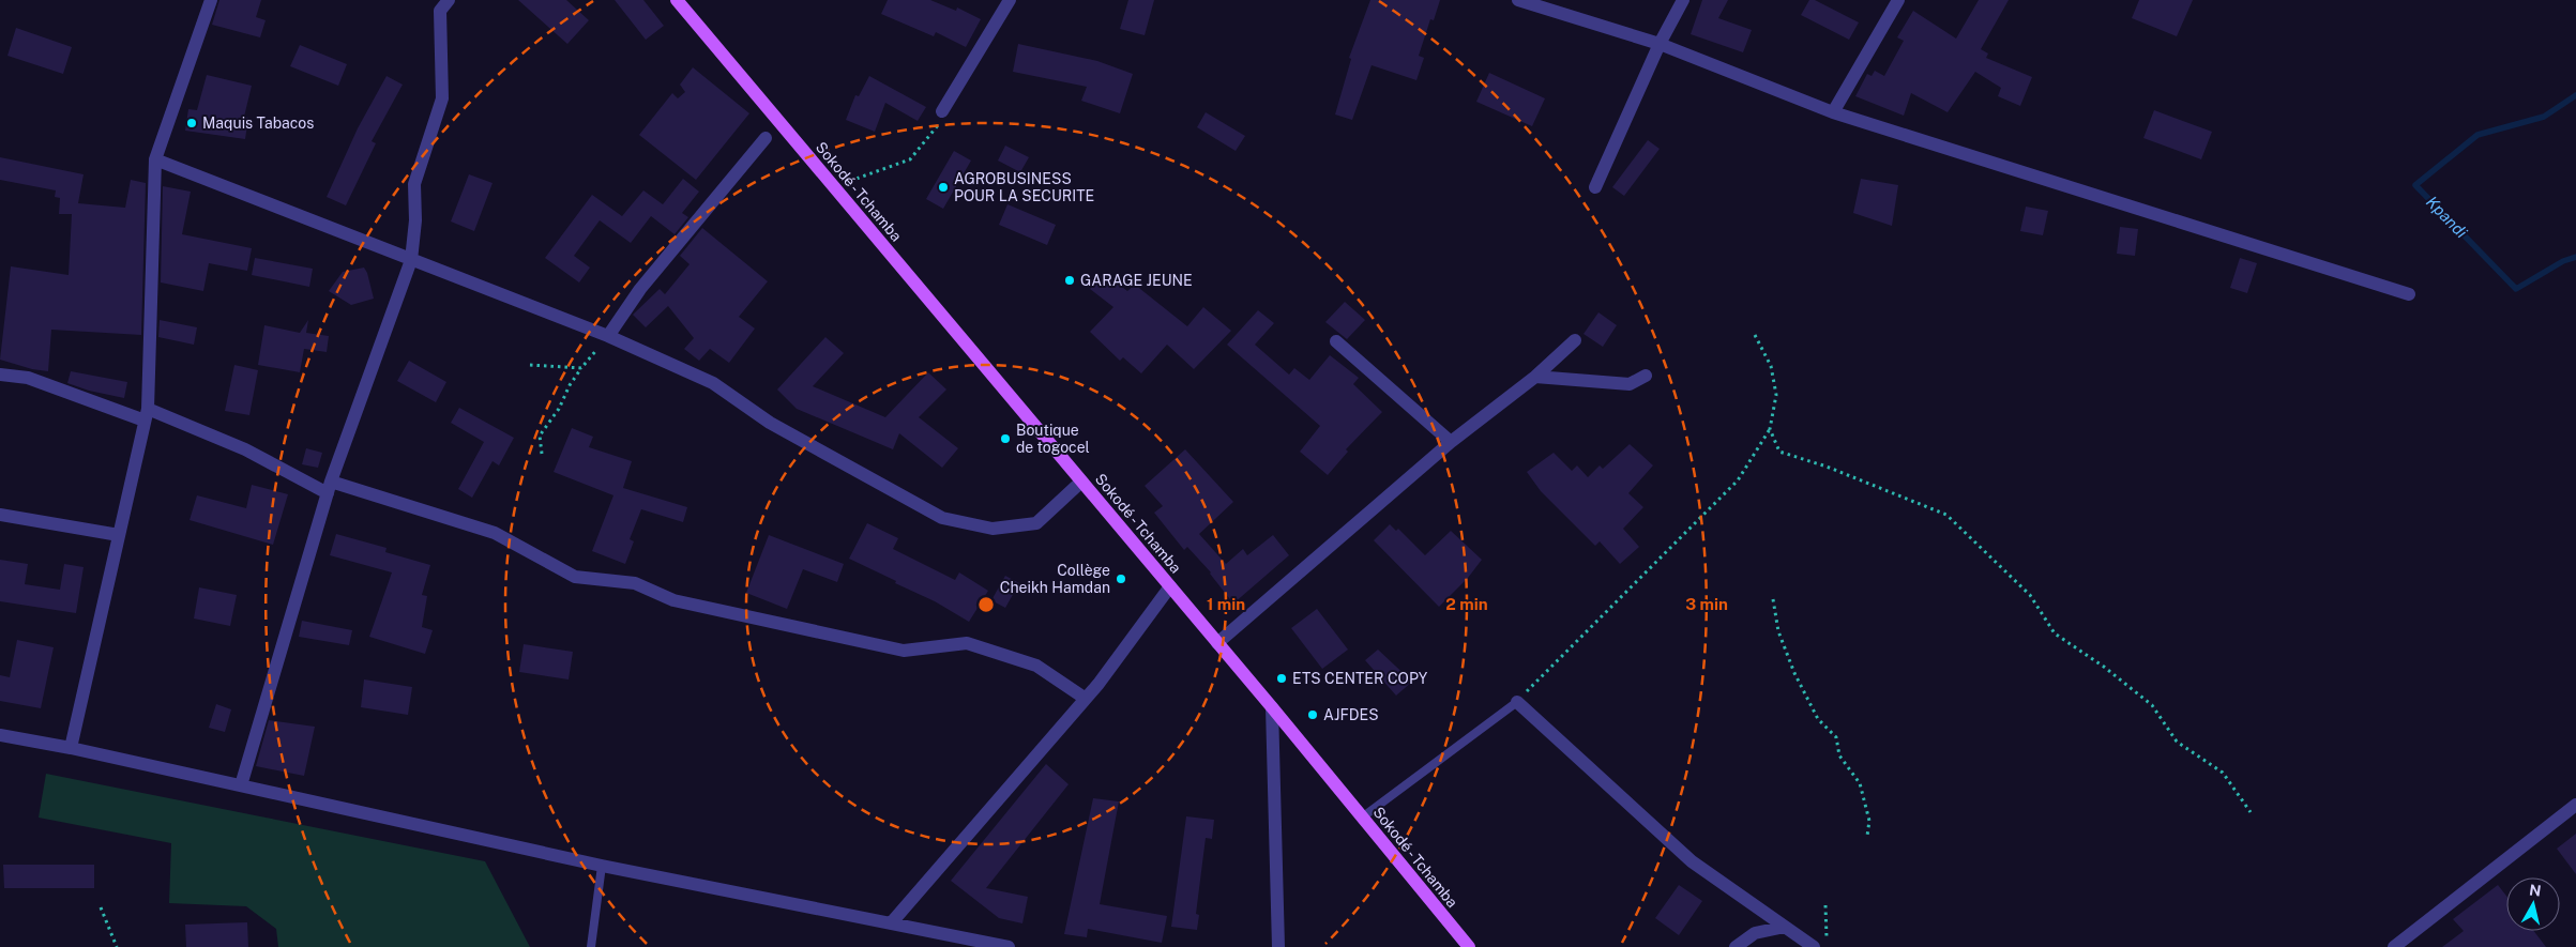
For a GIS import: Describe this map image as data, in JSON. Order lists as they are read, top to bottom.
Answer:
{
  "streets": {
    "main road": ["Sokodé - Tchamba"]
  },
  "water": ["Kpandi"],
  "places": [
    "Maquis Tabacos",
    "AGROBUSINESS POUR LA SECURITE",
    "GARAGE JEUNE",
    "Boutique de togocel",
    "Collège Cheikh Hamdan",
    "ETS CENTER COPY",
    "AJFDES"
  ],
  "north": "top",
  "rings": ["1 min", "2 min", "3 min"]
}
